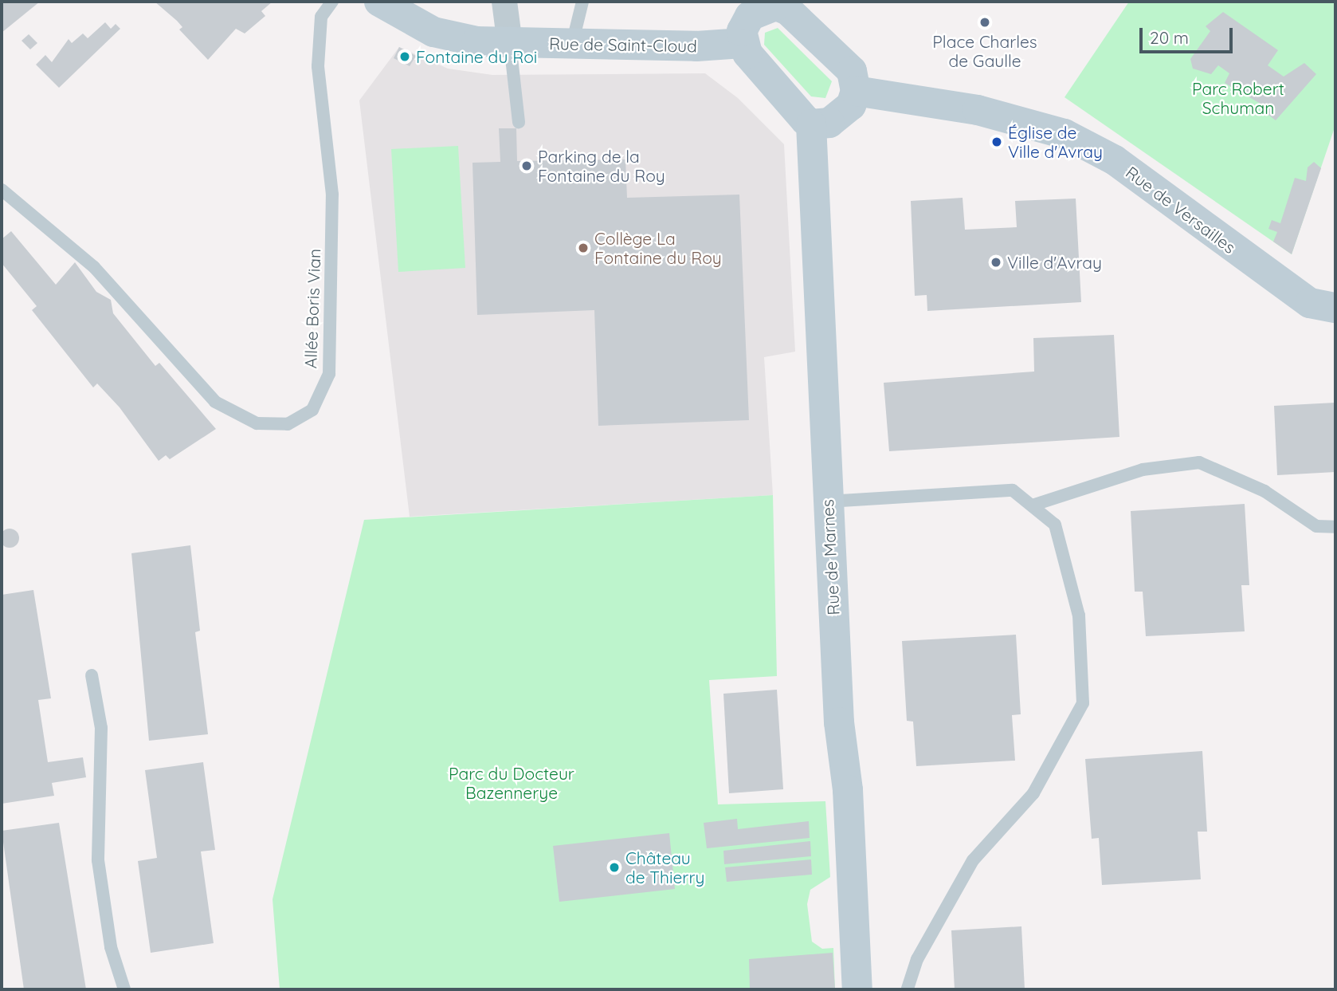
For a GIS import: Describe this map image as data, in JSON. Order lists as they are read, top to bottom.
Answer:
{
  "streets": {
    "main road": ["Rue de Saint-Cloud", "Rue de Versailles", "Rue de Marnes"],
    "lane": ["Allée Boris Vian"]
  },
  "parks": ["Parc Robert Schuman", "Parc du Docteur Bazennerye"],
  "places": [
    "Place Charles de Gaulle",
    "Fontaine du Roi",
    "Église de Ville d'Avray",
    "Parking de la Fontaine du Roy",
    "Collège La Fontaine du Roy",
    "Ville d'Avray",
    "Château de Thierry"
  ],
  "scale_bar": "20 m"
}
